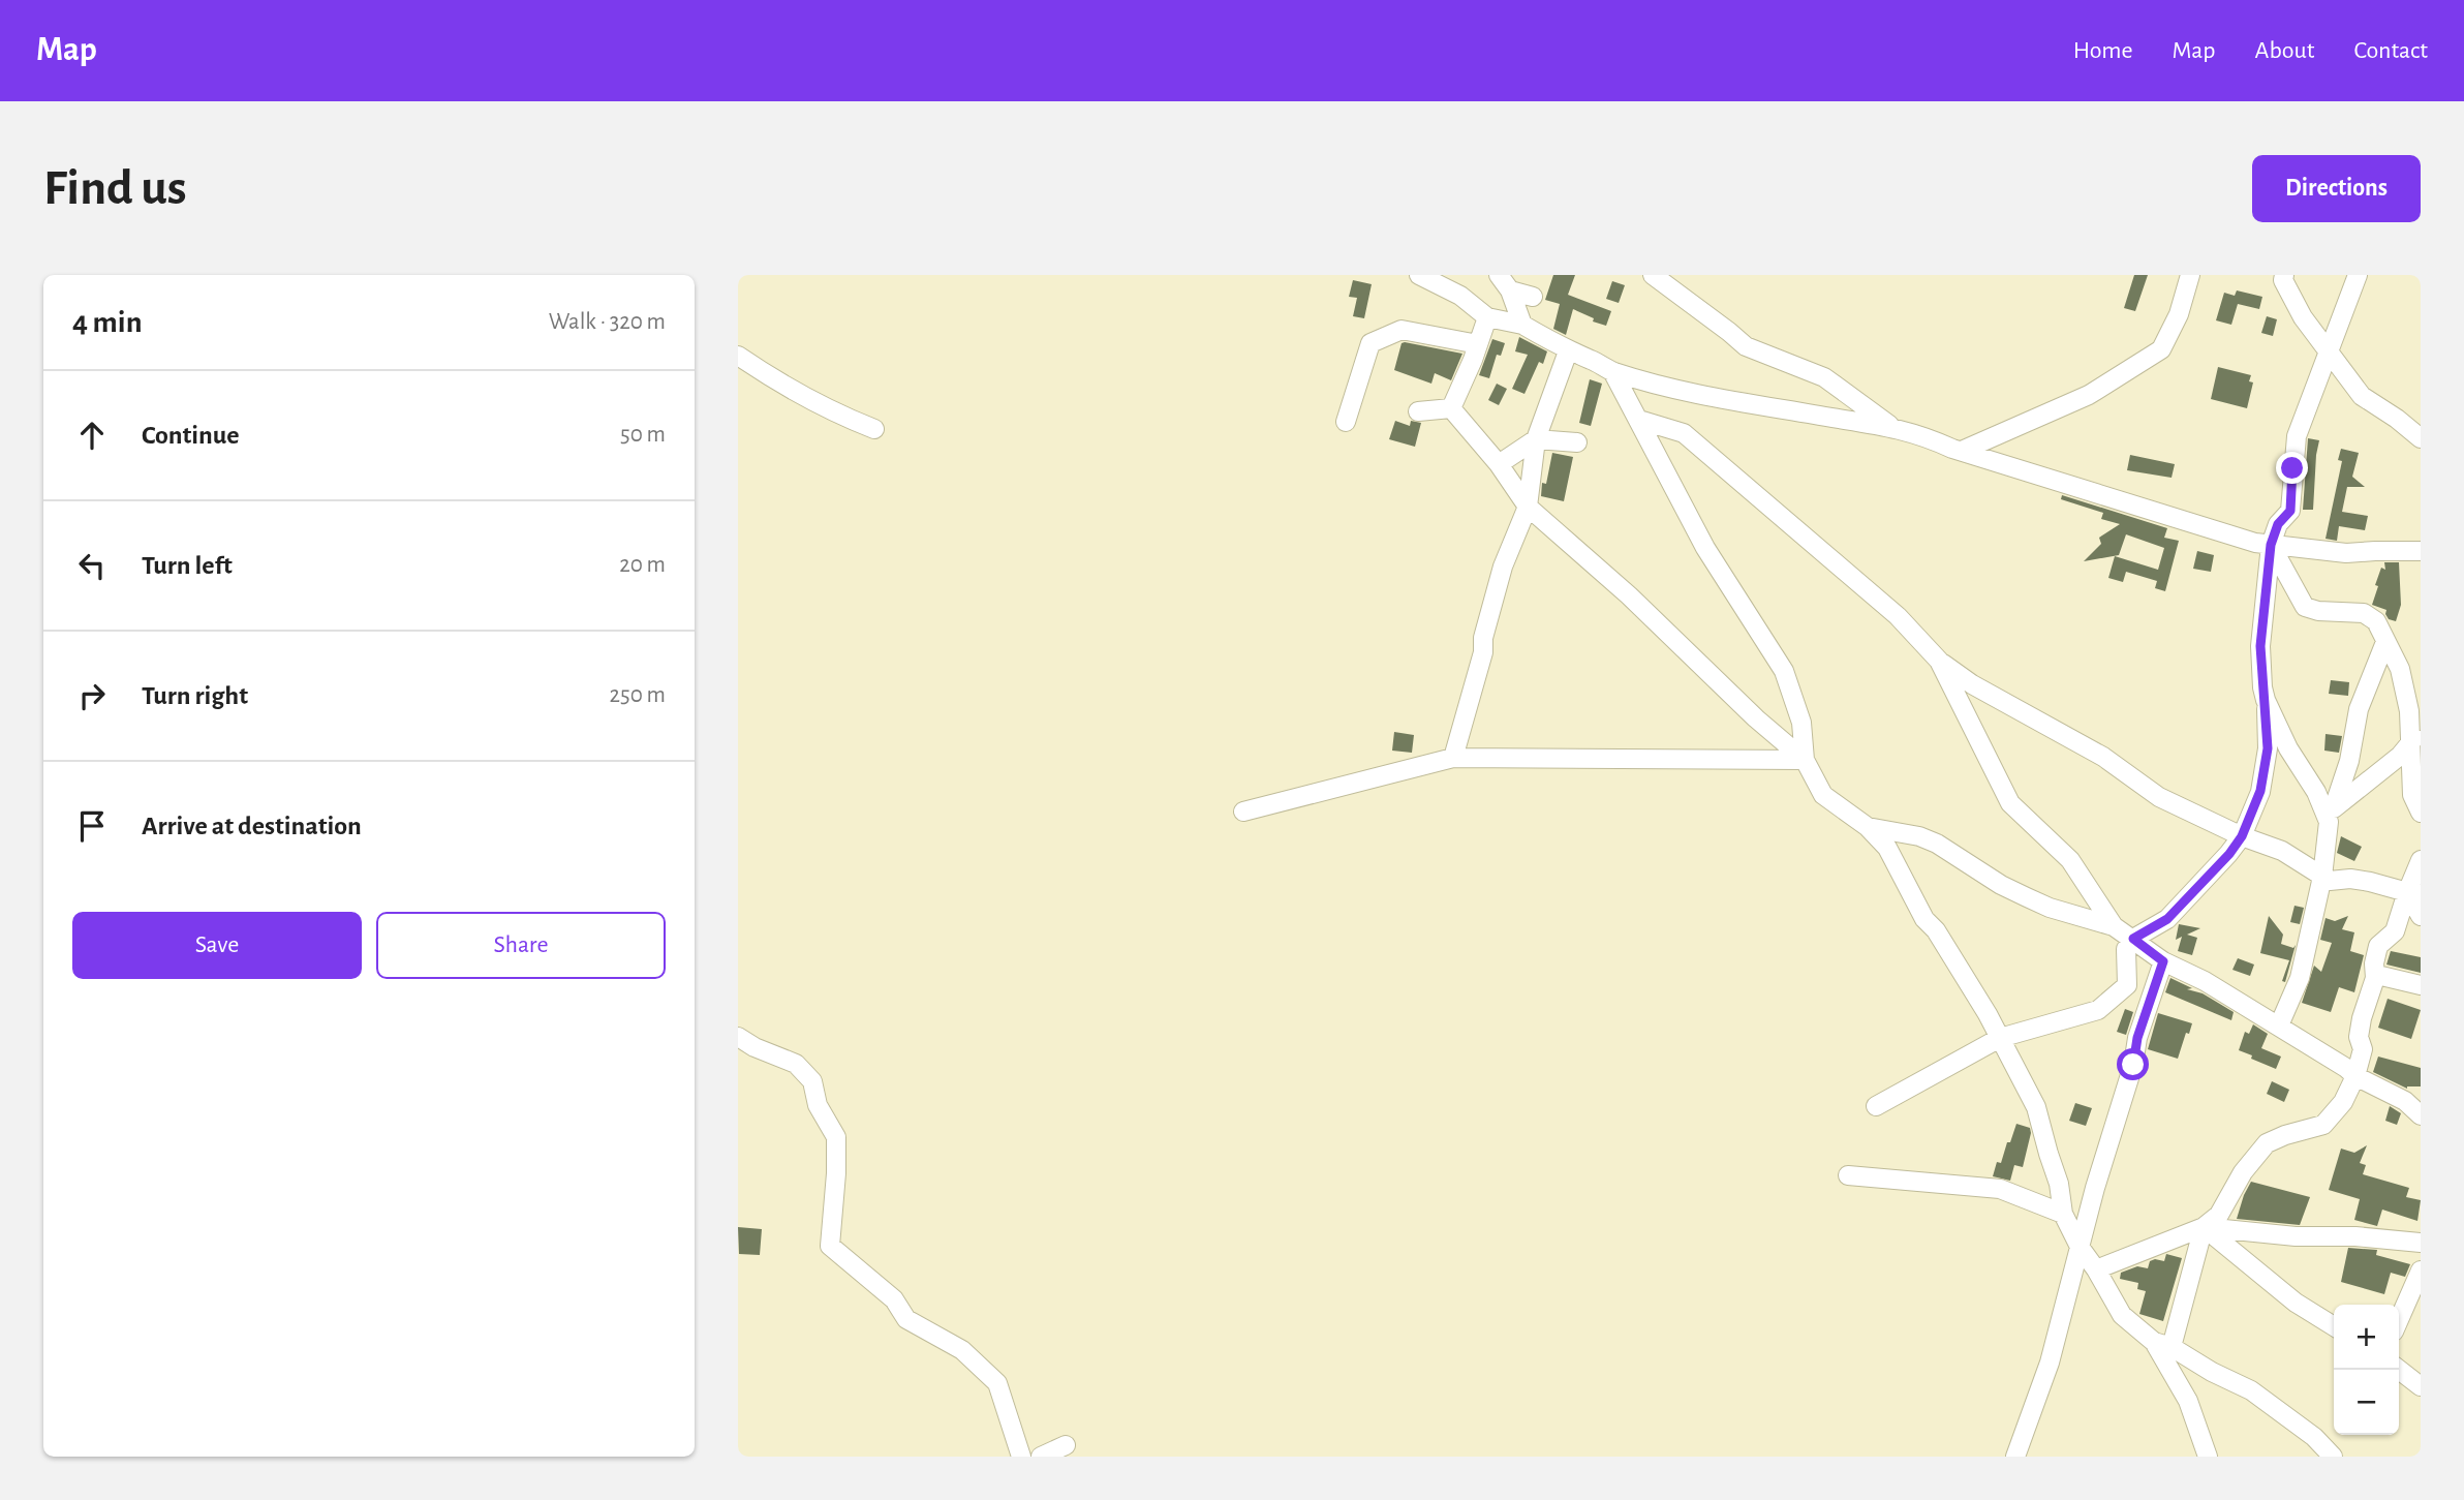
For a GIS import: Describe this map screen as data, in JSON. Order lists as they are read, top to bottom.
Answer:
{
  "page": {
    "header": "Map",
    "nav": [
      "Home",
      "Map",
      "About",
      "Contact"
    ],
    "buttons": [
      "Directions",
      ["Save", "Share"]
    ],
    "title": "Find us",
    "heading": ["4 min", "Walk · 320 m"],
    "list": [
      ["Continue", "50 m"],
      ["Turn left", "20 m"],
      ["Turn right", "250 m"],
      "Arrive at destination"
    ],
    "map_buttons": ["+", "−"]
  }
}
